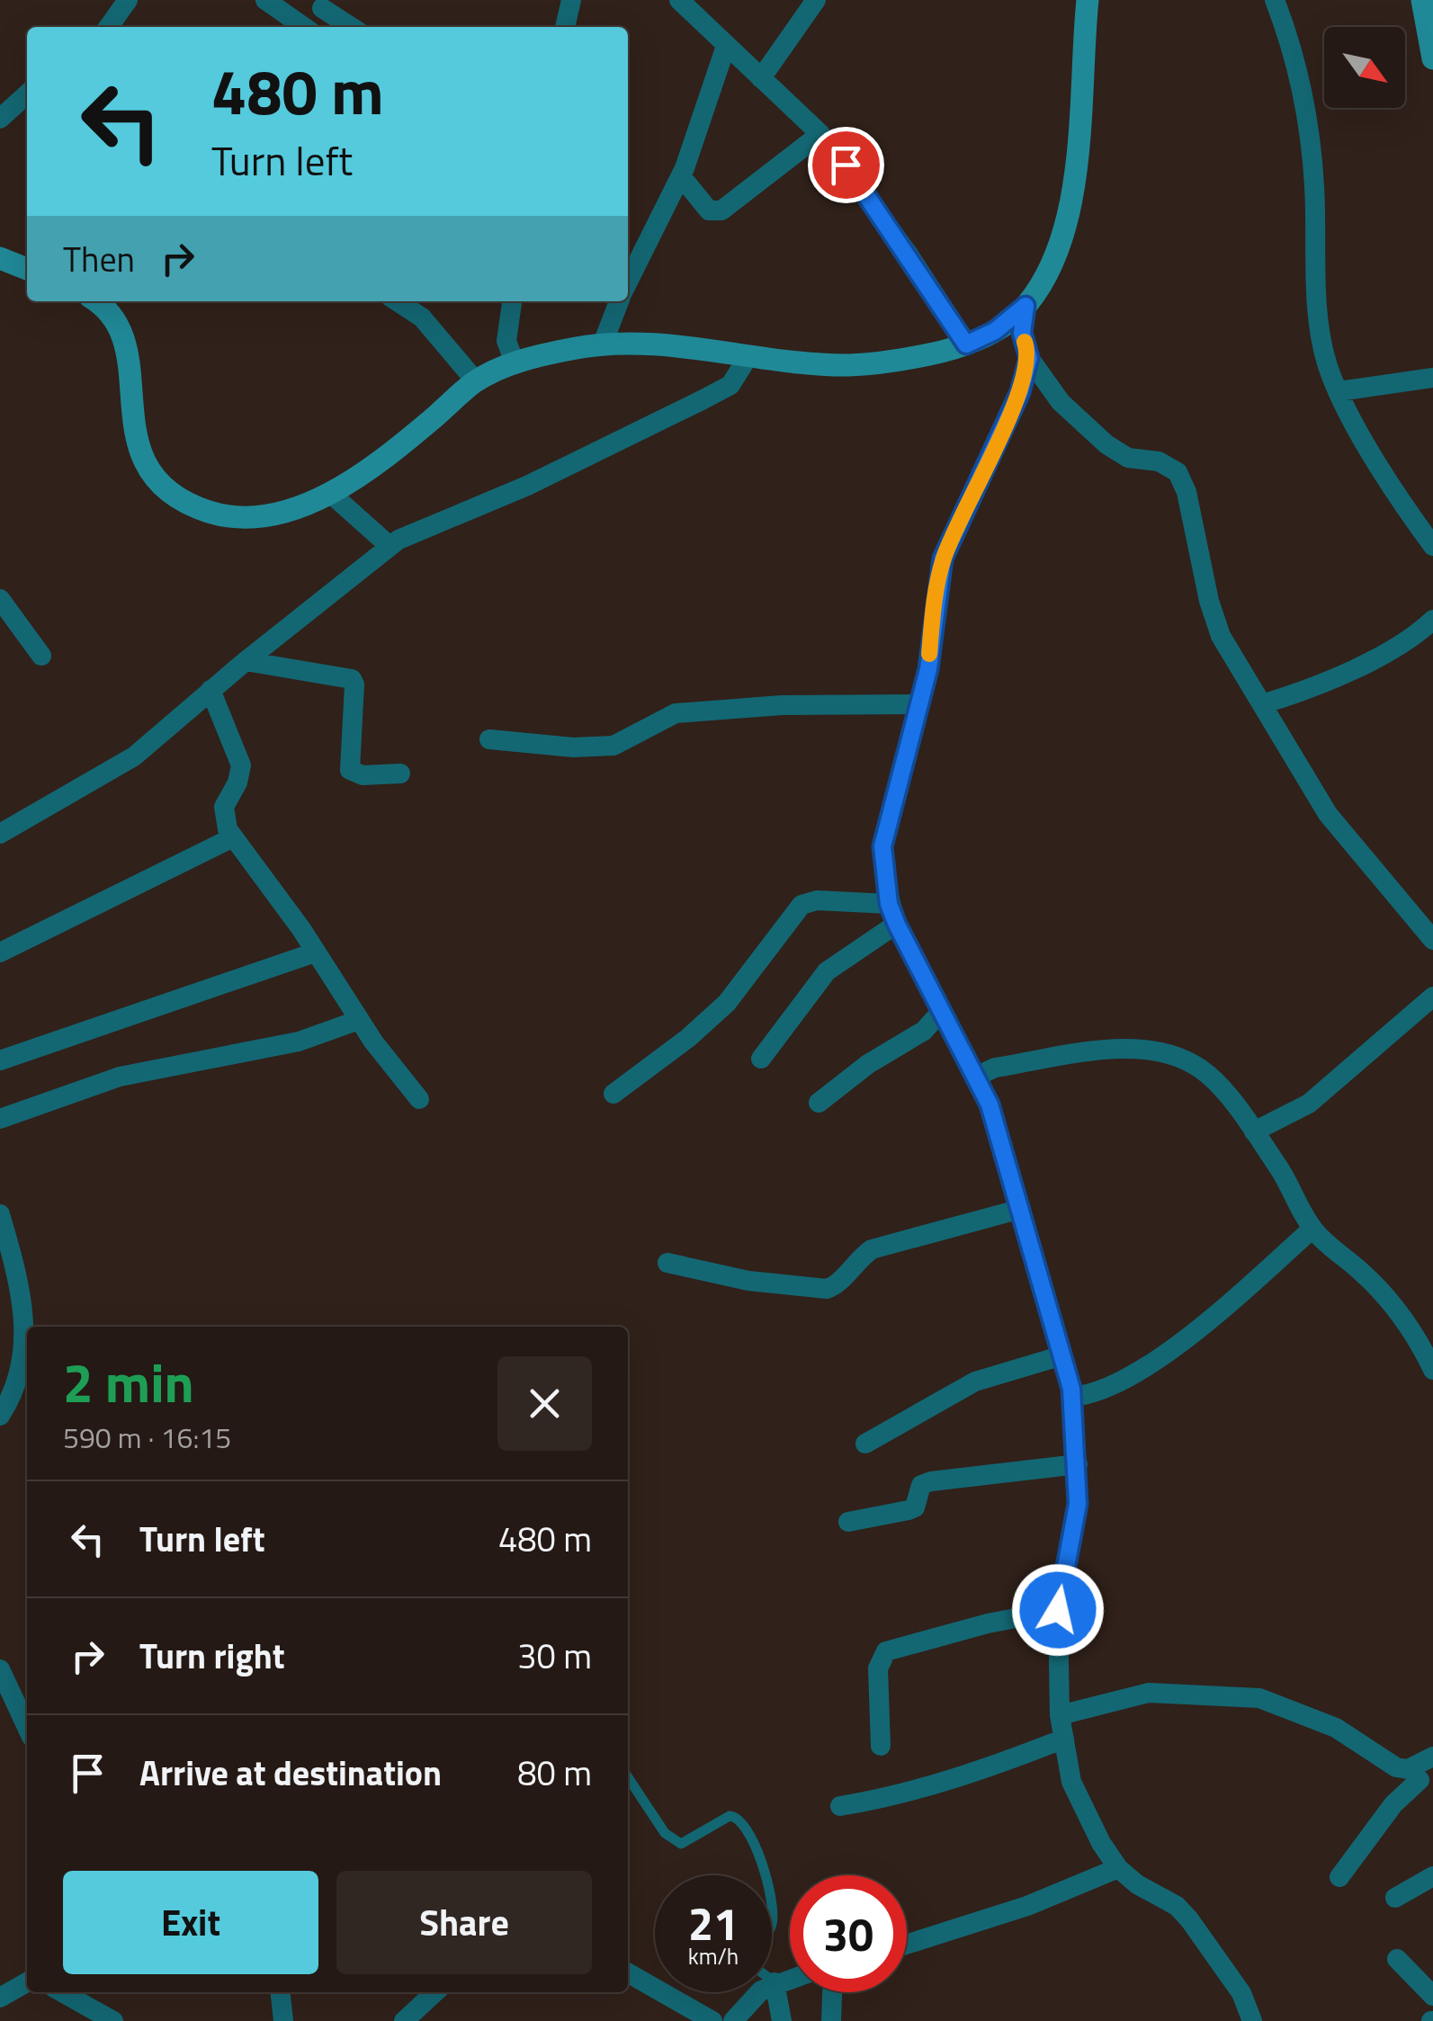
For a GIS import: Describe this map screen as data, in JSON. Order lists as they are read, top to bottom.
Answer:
{
  "north": "bottom right",
  "page": {
    "turn": ["480 m", "Turn left"],
    "then": "Then",
    "heading": ["2 min", "590 m · 16:15"],
    "list": [
      {
        "name": "Turn left",
        "value": "480 m"
      },
      {
        "name": "Turn right",
        "value": "30 m"
      },
      {
        "name": "Arrive at destination",
        "value": "80 m"
      }
    ],
    "buttons": ["Exit", "Share"],
    "speed": "21 km/h",
    "limit": "30"
  }
}
